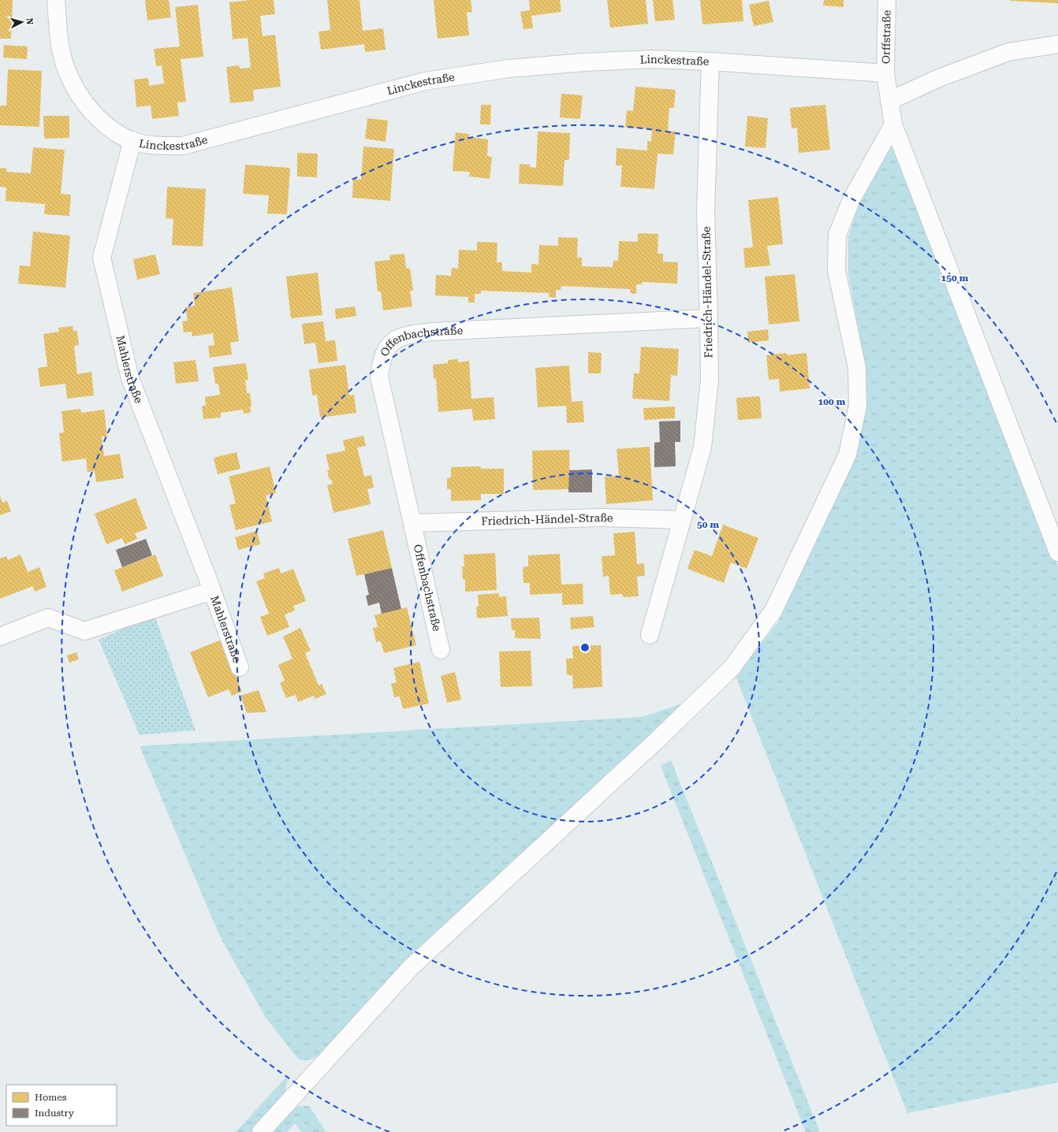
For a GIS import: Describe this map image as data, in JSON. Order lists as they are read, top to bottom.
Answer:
{
  "streets": {
    "street": [
      "Orffstraße",
      "Linckestraße",
      "Friedrich-Händel-Straße",
      "Offenbachstraße",
      "Mahlerstraße"
    ]
  },
  "crossings": [
    ["Orffstraße", "Linckestraße"],
    ["Linckestraße", "Friedrich-Händel-Straße"],
    ["Linckestraße", "Mahlerstraße"],
    ["Friedrich-Händel-Straße", "Offenbachstraße"]
  ],
  "legend": ["Homes", "Industry"],
  "north": "right",
  "rings": ["150 m", "100 m", "50 m"]
}
